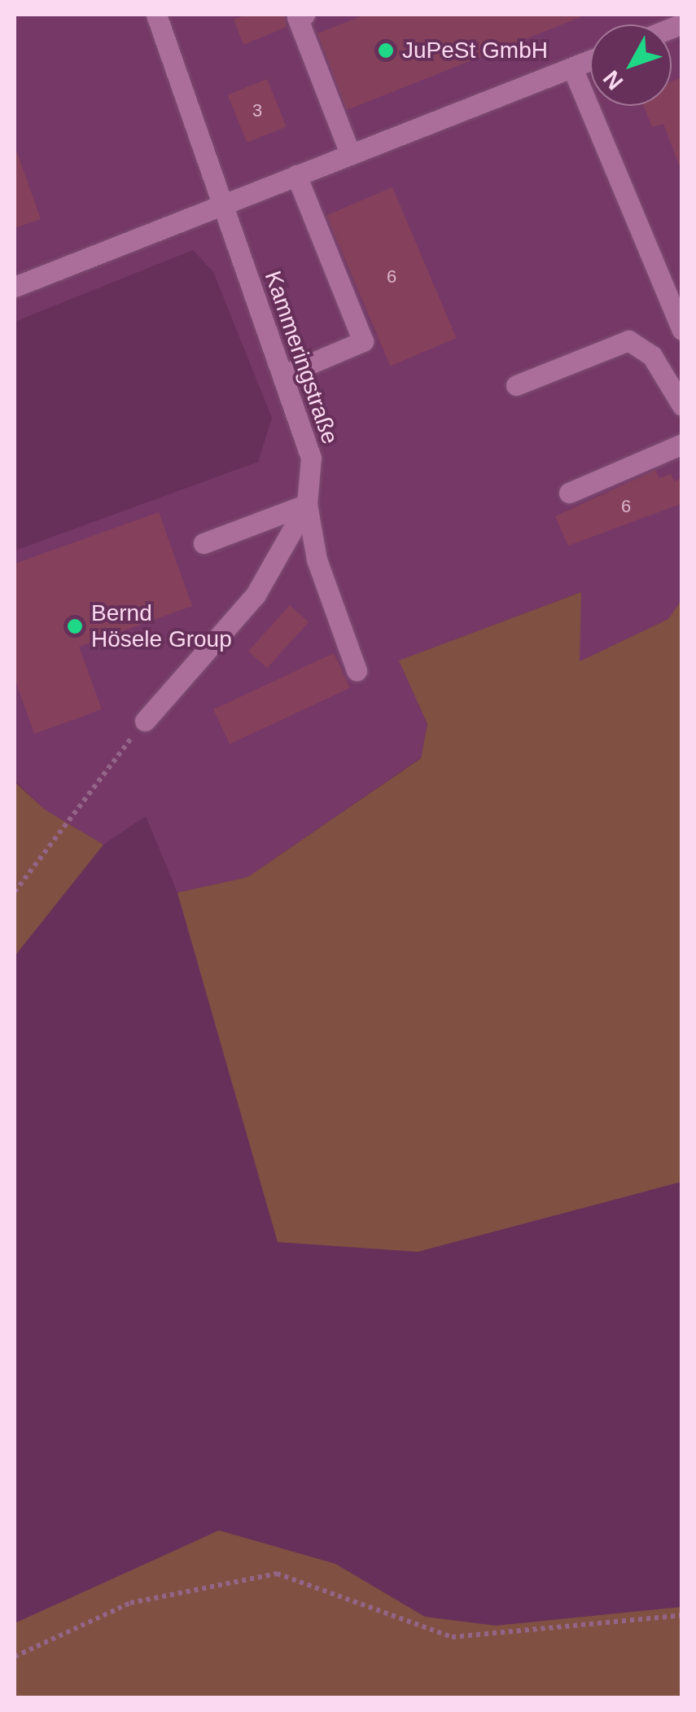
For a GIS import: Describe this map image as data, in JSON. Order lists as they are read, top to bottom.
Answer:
{
  "streets": {
    "street": ["Kammeringstraße"]
  },
  "places": ["JuPeSt GmbH", "Bernd Hösele Group"],
  "house_numbers": ["3", "6", "6"],
  "north": "bottom left"
}
